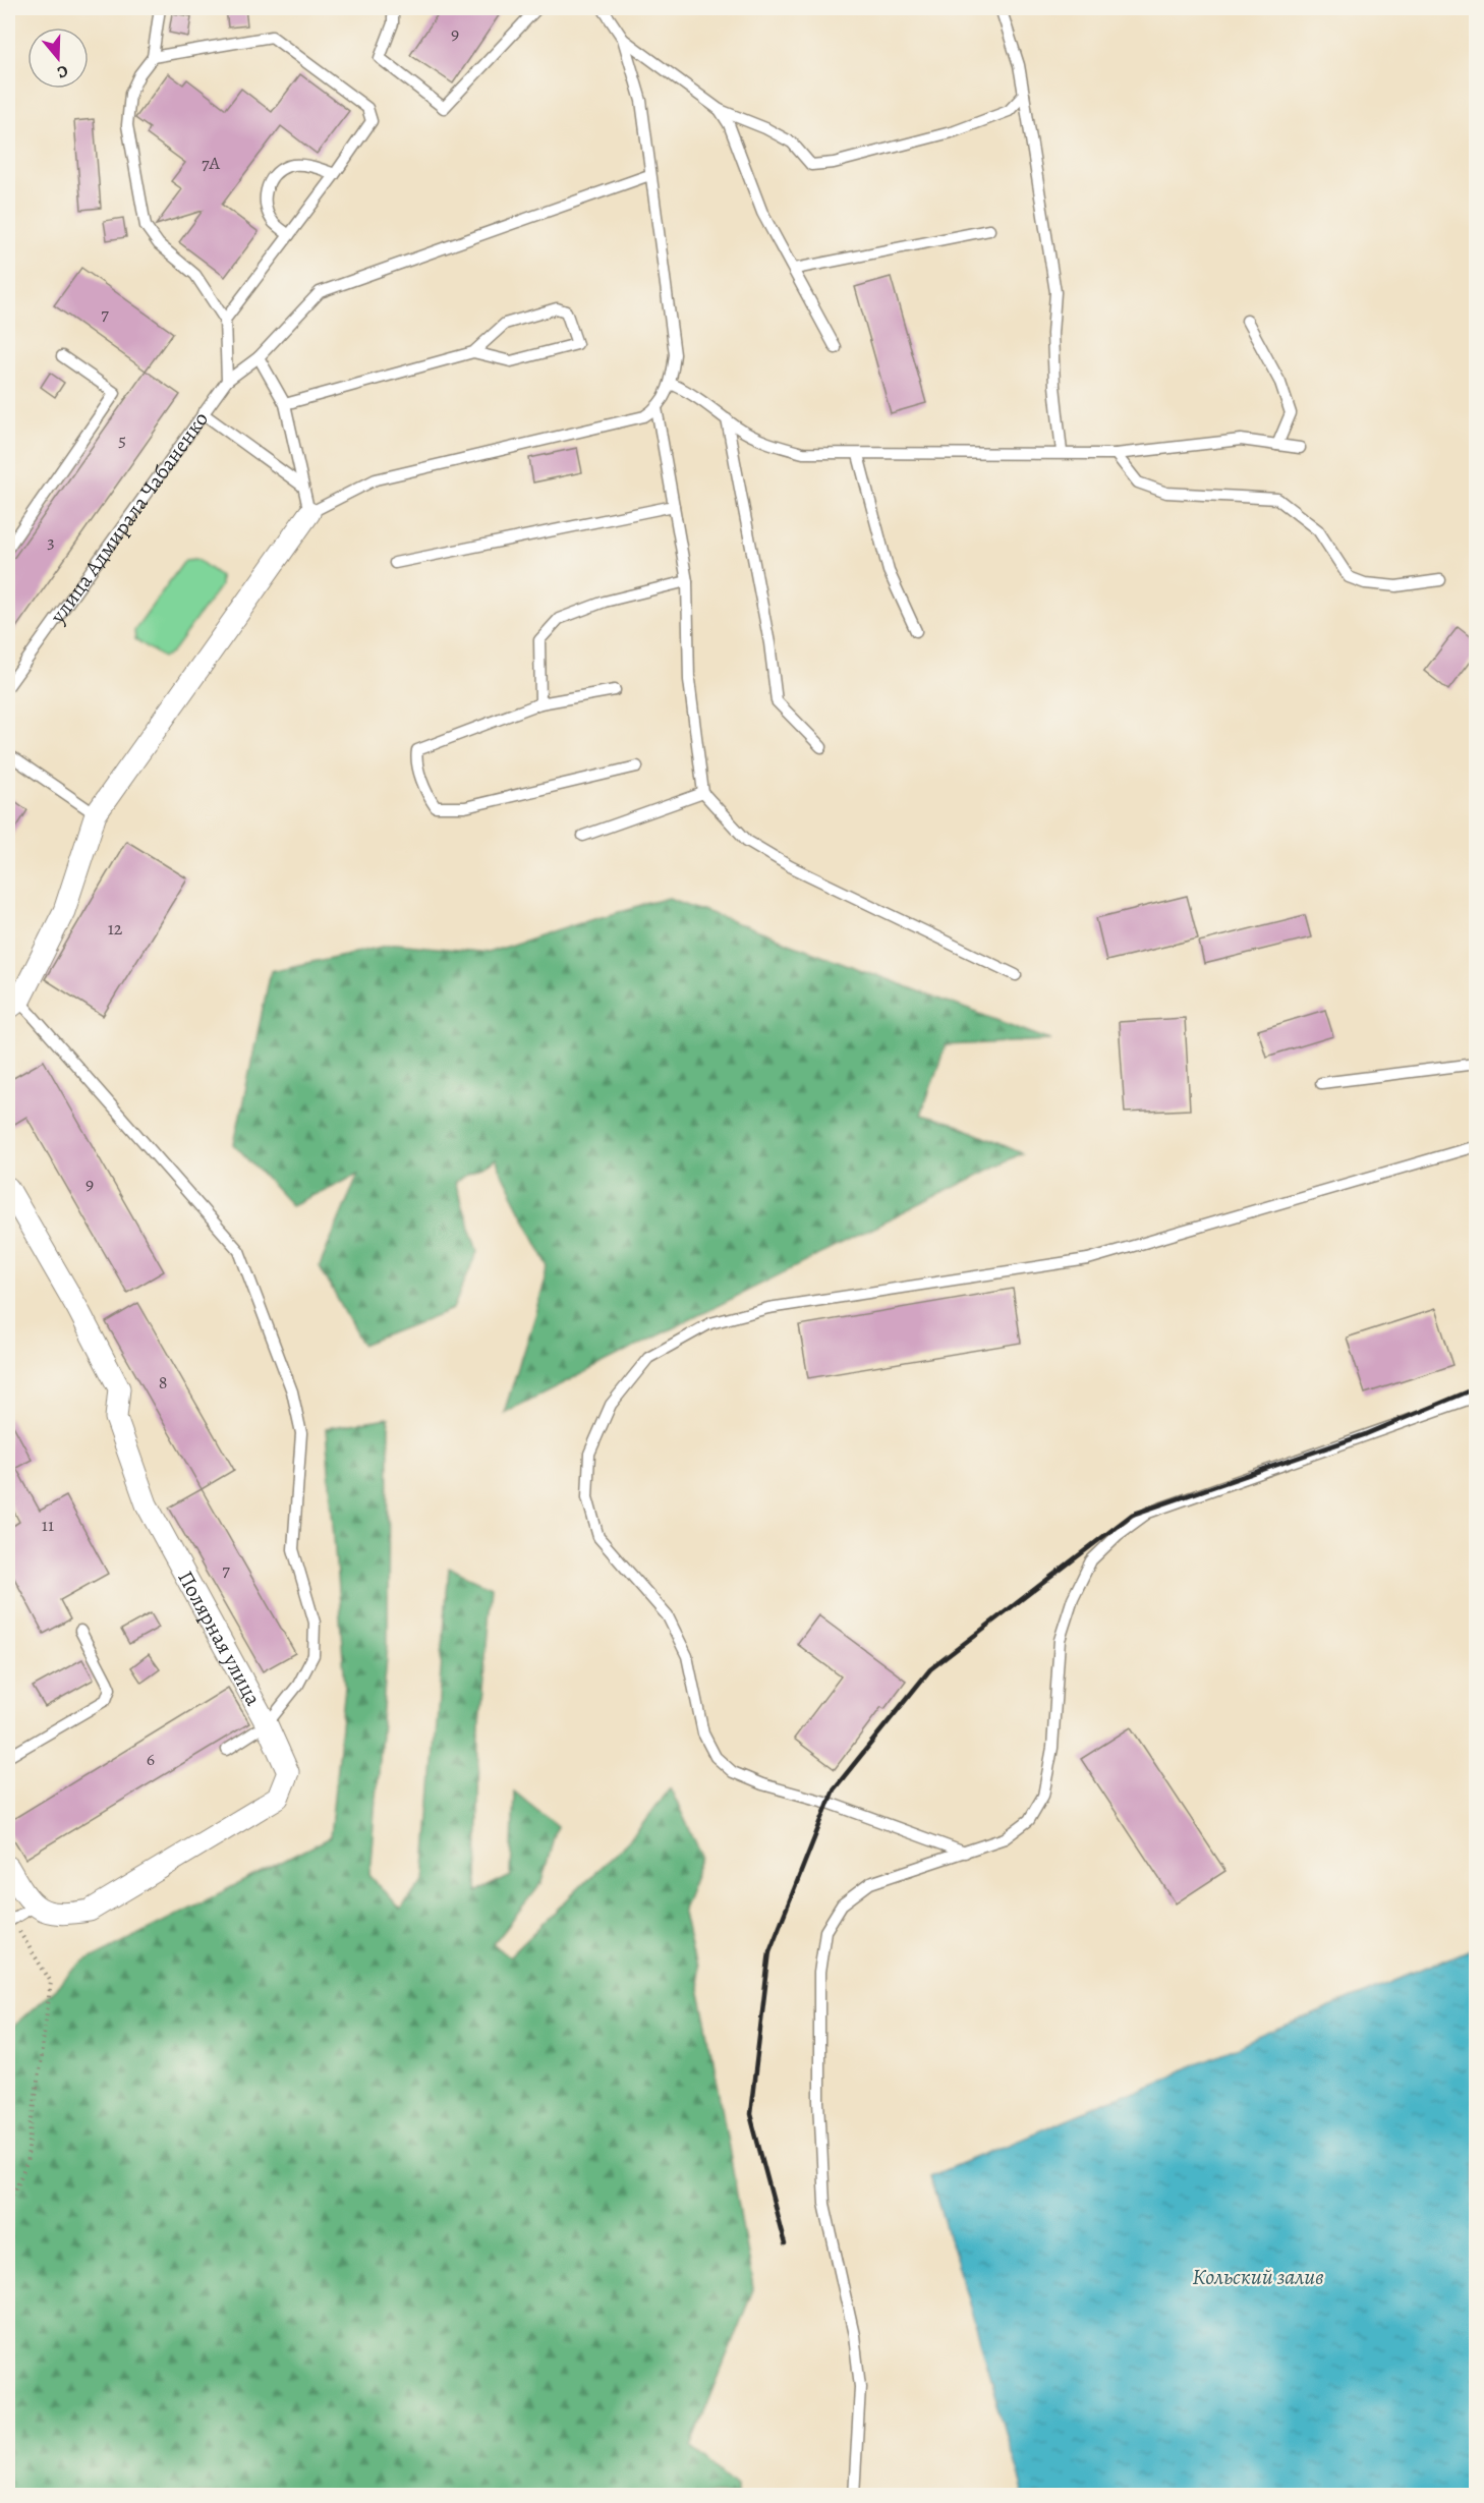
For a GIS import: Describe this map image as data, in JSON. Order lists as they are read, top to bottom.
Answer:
{
  "streets": {
    "street": ["Полярная улица"],
    "lane": ["улица Адмирала Чабаненко"]
  },
  "water": ["Кольский залив"],
  "house_numbers": [
    "9",
    "7А",
    "7",
    "5",
    "3",
    "12",
    "9",
    "8",
    "11",
    "7",
    "6"
  ],
  "north": "bottom"
}
